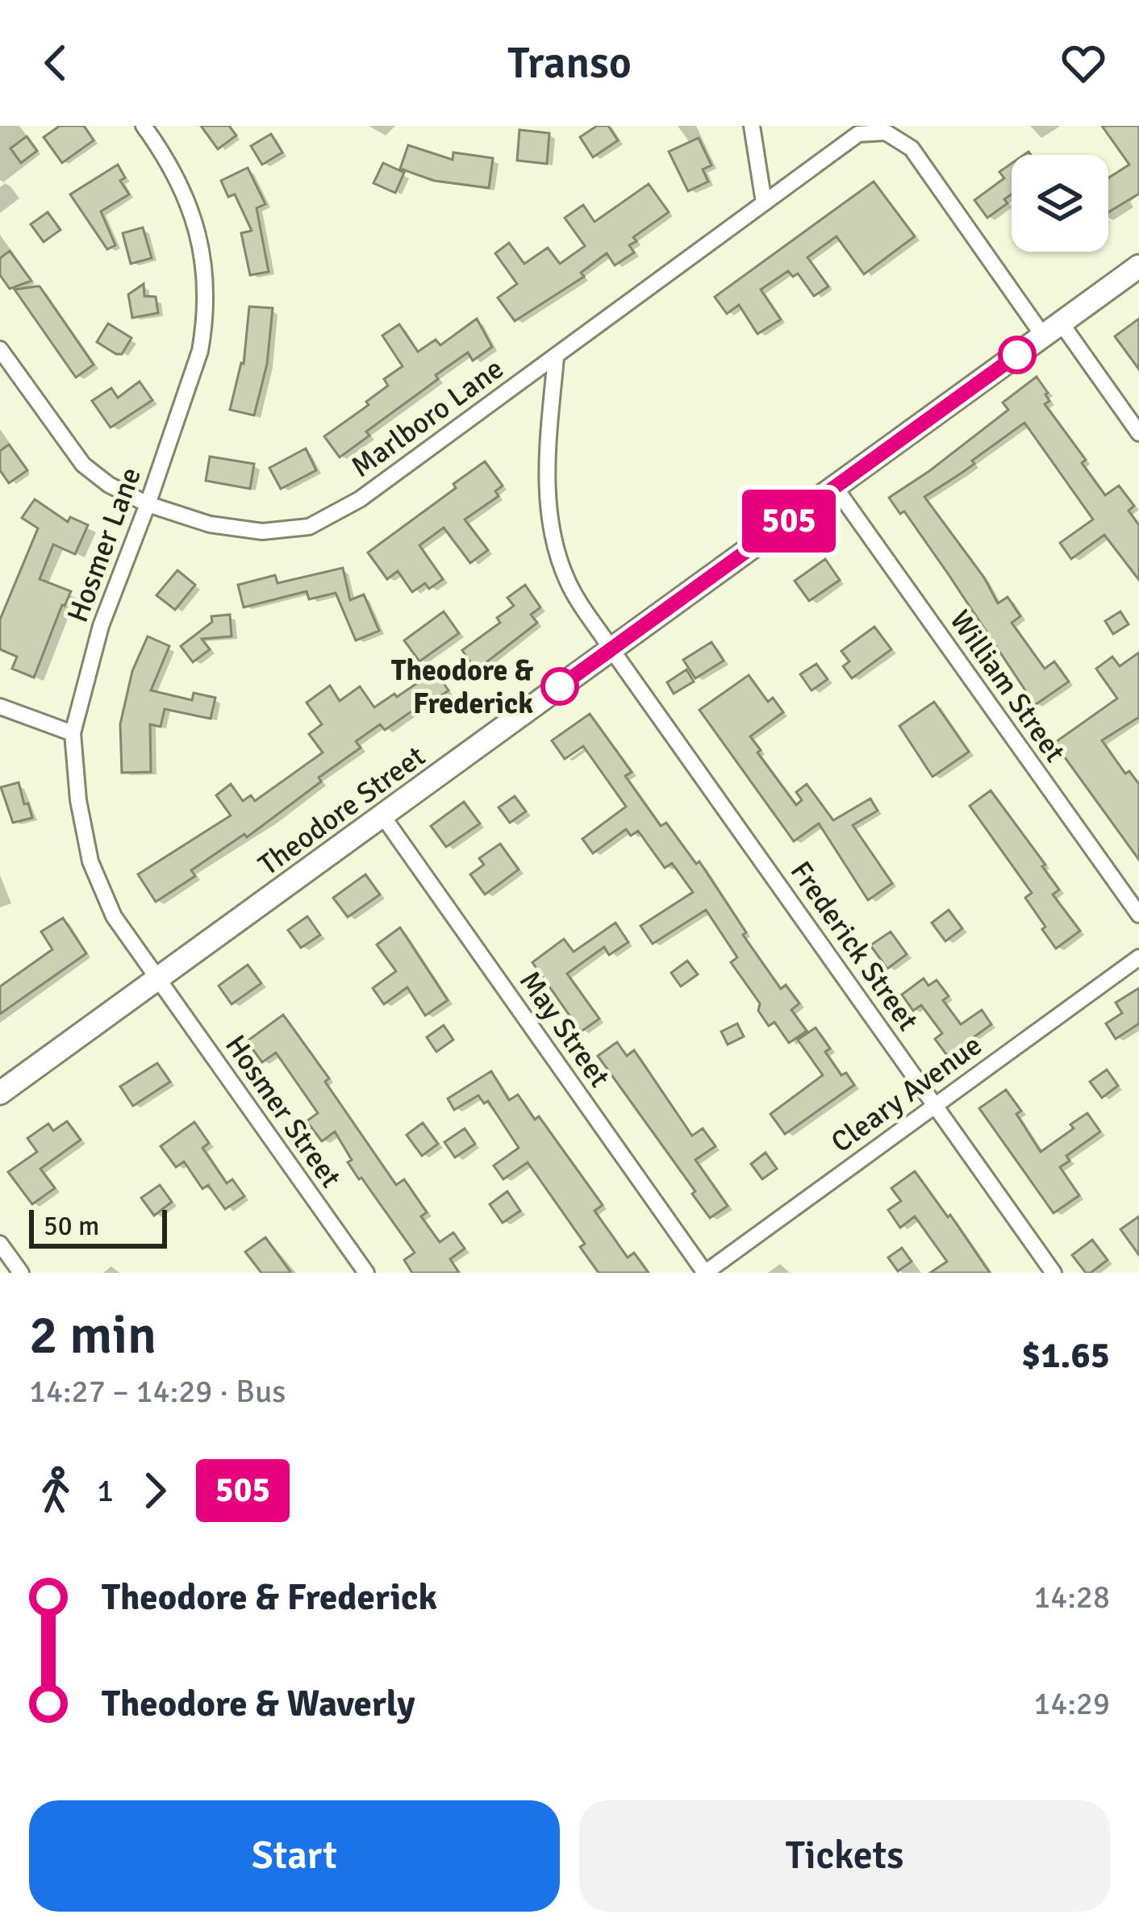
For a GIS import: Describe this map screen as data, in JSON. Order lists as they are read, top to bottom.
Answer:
{
  "streets": {
    "main road": ["Theodore Street"],
    "street": [
      "Marlboro Lane",
      "Hosmer Lane",
      "William Street",
      "Frederick Street",
      "May Street",
      "Cleary Avenue",
      "Hosmer Street"
    ]
  },
  "crossings": [
    ["Marlboro Lane", "Hosmer Lane"],
    ["Marlboro Lane", "Theodore Street"],
    ["Marlboro Lane", "Frederick Street"],
    ["Hosmer Lane", "Theodore Street"],
    ["Hosmer Lane", "Hosmer Street"],
    ["William Street", "Theodore Street"],
    ["Theodore Street", "Frederick Street"],
    ["Theodore Street", "May Street"],
    ["Theodore Street", "Hosmer Street"],
    ["Frederick Street", "Cleary Avenue"],
    ["May Street", "Cleary Avenue"]
  ],
  "places": ["Theodore & Frederick"],
  "lines": ["bus line 505"],
  "scale_bar": "50 m",
  "page": {
    "header": "Transo",
    "on_map": "505",
    "scale": "50 m",
    "heading": ["2 min", "14:27 – 14:29 · Bus", "$1.65"],
    "legs": ["1", "505"],
    "list": [
      {
        "name": "Theodore & Frederick",
        "value": "14:28"
      },
      {
        "name": "Theodore & Waverly",
        "value": "14:29"
      }
    ],
    "buttons": ["Start", "Tickets"]
  }
}
